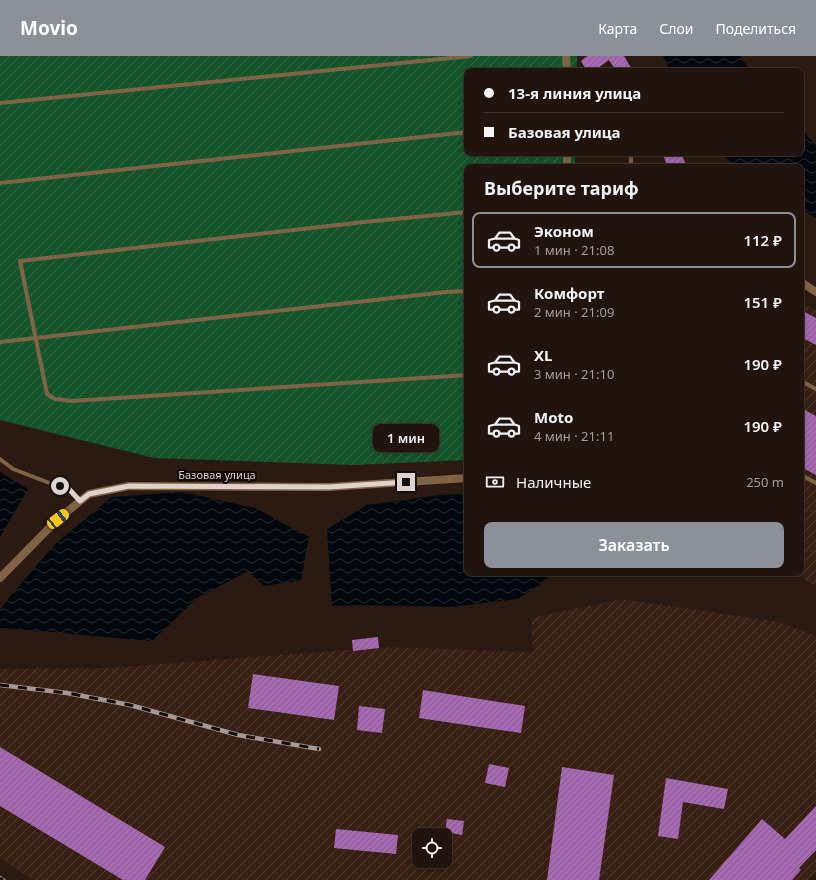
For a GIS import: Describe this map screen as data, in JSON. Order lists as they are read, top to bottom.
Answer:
{
  "streets": {
    "street": ["Базовая улица"]
  },
  "page": {
    "header": "Movio",
    "nav": ["Карта", "Слои", "Поделиться"],
    "banner": ["13-я линия улица", "Базовая улица"],
    "heading": "Выберите тариф",
    "list": [
      {
        "name": "Эконом",
        "note": "1 мин · 21:08",
        "value": "112 ₽"
      },
      {
        "name": "Комфорт",
        "note": "2 мин · 21:09",
        "value": "151 ₽"
      },
      {
        "name": "XL",
        "note": "3 мин · 21:10",
        "value": "190 ₽"
      },
      {
        "name": "Moto",
        "note": "4 мин · 21:11",
        "value": "190 ₽"
      }
    ],
    "bubble": "1 мин",
    "pay": ["Наличные", "250 m"],
    "buttons": "Заказать"
  }
}
